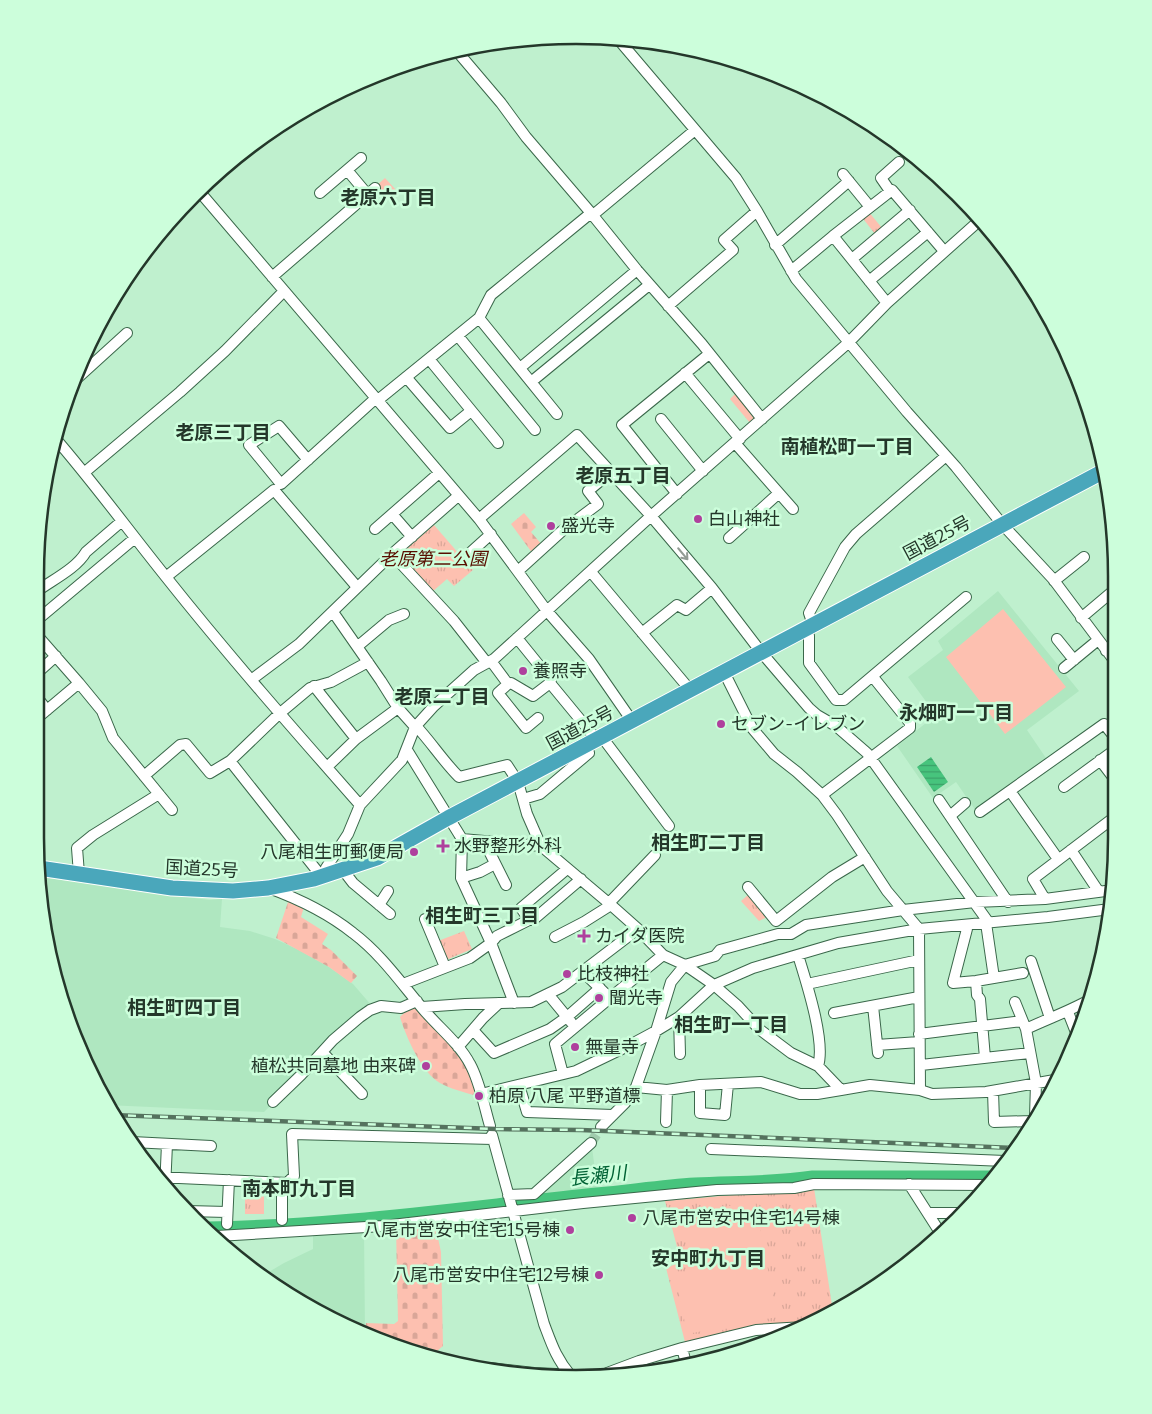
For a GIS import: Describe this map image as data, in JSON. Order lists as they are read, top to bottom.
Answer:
{
  "streets": {
    "highway": ["国道25号"]
  },
  "districts": [
    "老原六丁目",
    "老原三丁目",
    "南植松町一丁目",
    "老原五丁目",
    "老原二丁目",
    "永畑町一丁目",
    "相生町二丁目",
    "相生町三丁目",
    "相生町四丁目",
    "相生町一丁目",
    "南本町九丁目",
    "安中町九丁目"
  ],
  "water": ["長瀬川"],
  "parks": ["老原第二公園"],
  "places": {
    "other": [
      "白山神社",
      "盛光寺",
      "養照寺",
      "セブン-イレブン",
      "八尾相生町郵便局",
      "比枝神社",
      "聞光寺",
      "無量寺",
      "植松共同墓地 由来碑",
      "柏原 八尾 平野道標",
      "八尾市営安中住宅14号棟",
      "八尾市営安中住宅15号棟",
      "八尾市営安中住宅12号棟"
    ],
    "health": ["水野整形外科", "カイダ医院"]
  }
}
